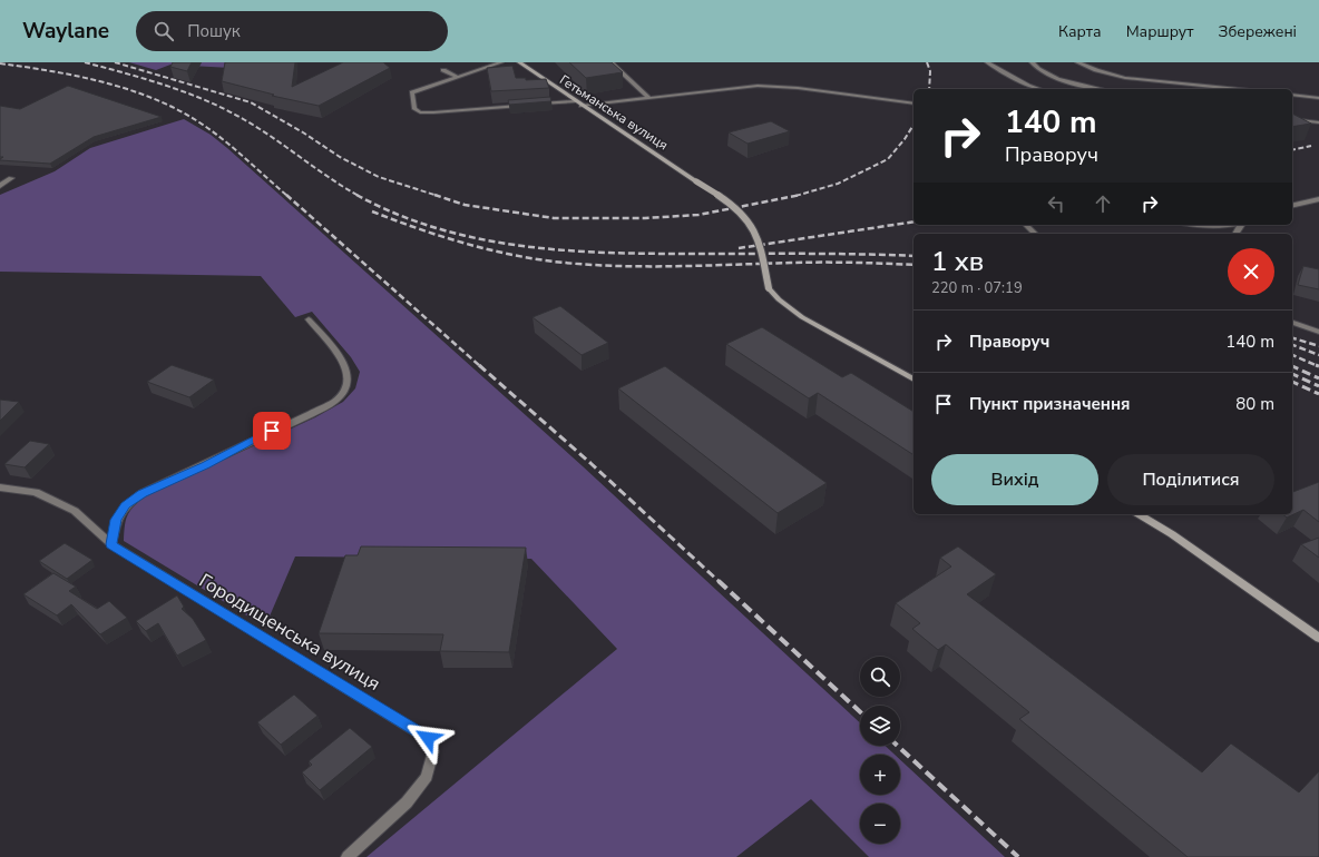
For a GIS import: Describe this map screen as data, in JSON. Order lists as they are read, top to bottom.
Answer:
{
  "streets": {
    "street": ["Гетьманська вулиця", "Городищенська вулиця"]
  },
  "page": {
    "header": "Waylane",
    "search": "Пошук",
    "nav": ["Карта", "Маршрут", "Збережені"],
    "turn": ["140 m", "Праворуч"],
    "heading": ["1 хв", "220 m · 07:19"],
    "list": [
      {
        "name": "Праворуч",
        "value": "140 m"
      },
      {
        "name": "Пункт призначення",
        "value": "80 m"
      }
    ],
    "buttons": ["Вихід", "Поділитися"],
    "map_buttons": ["+", "−"]
  }
}
